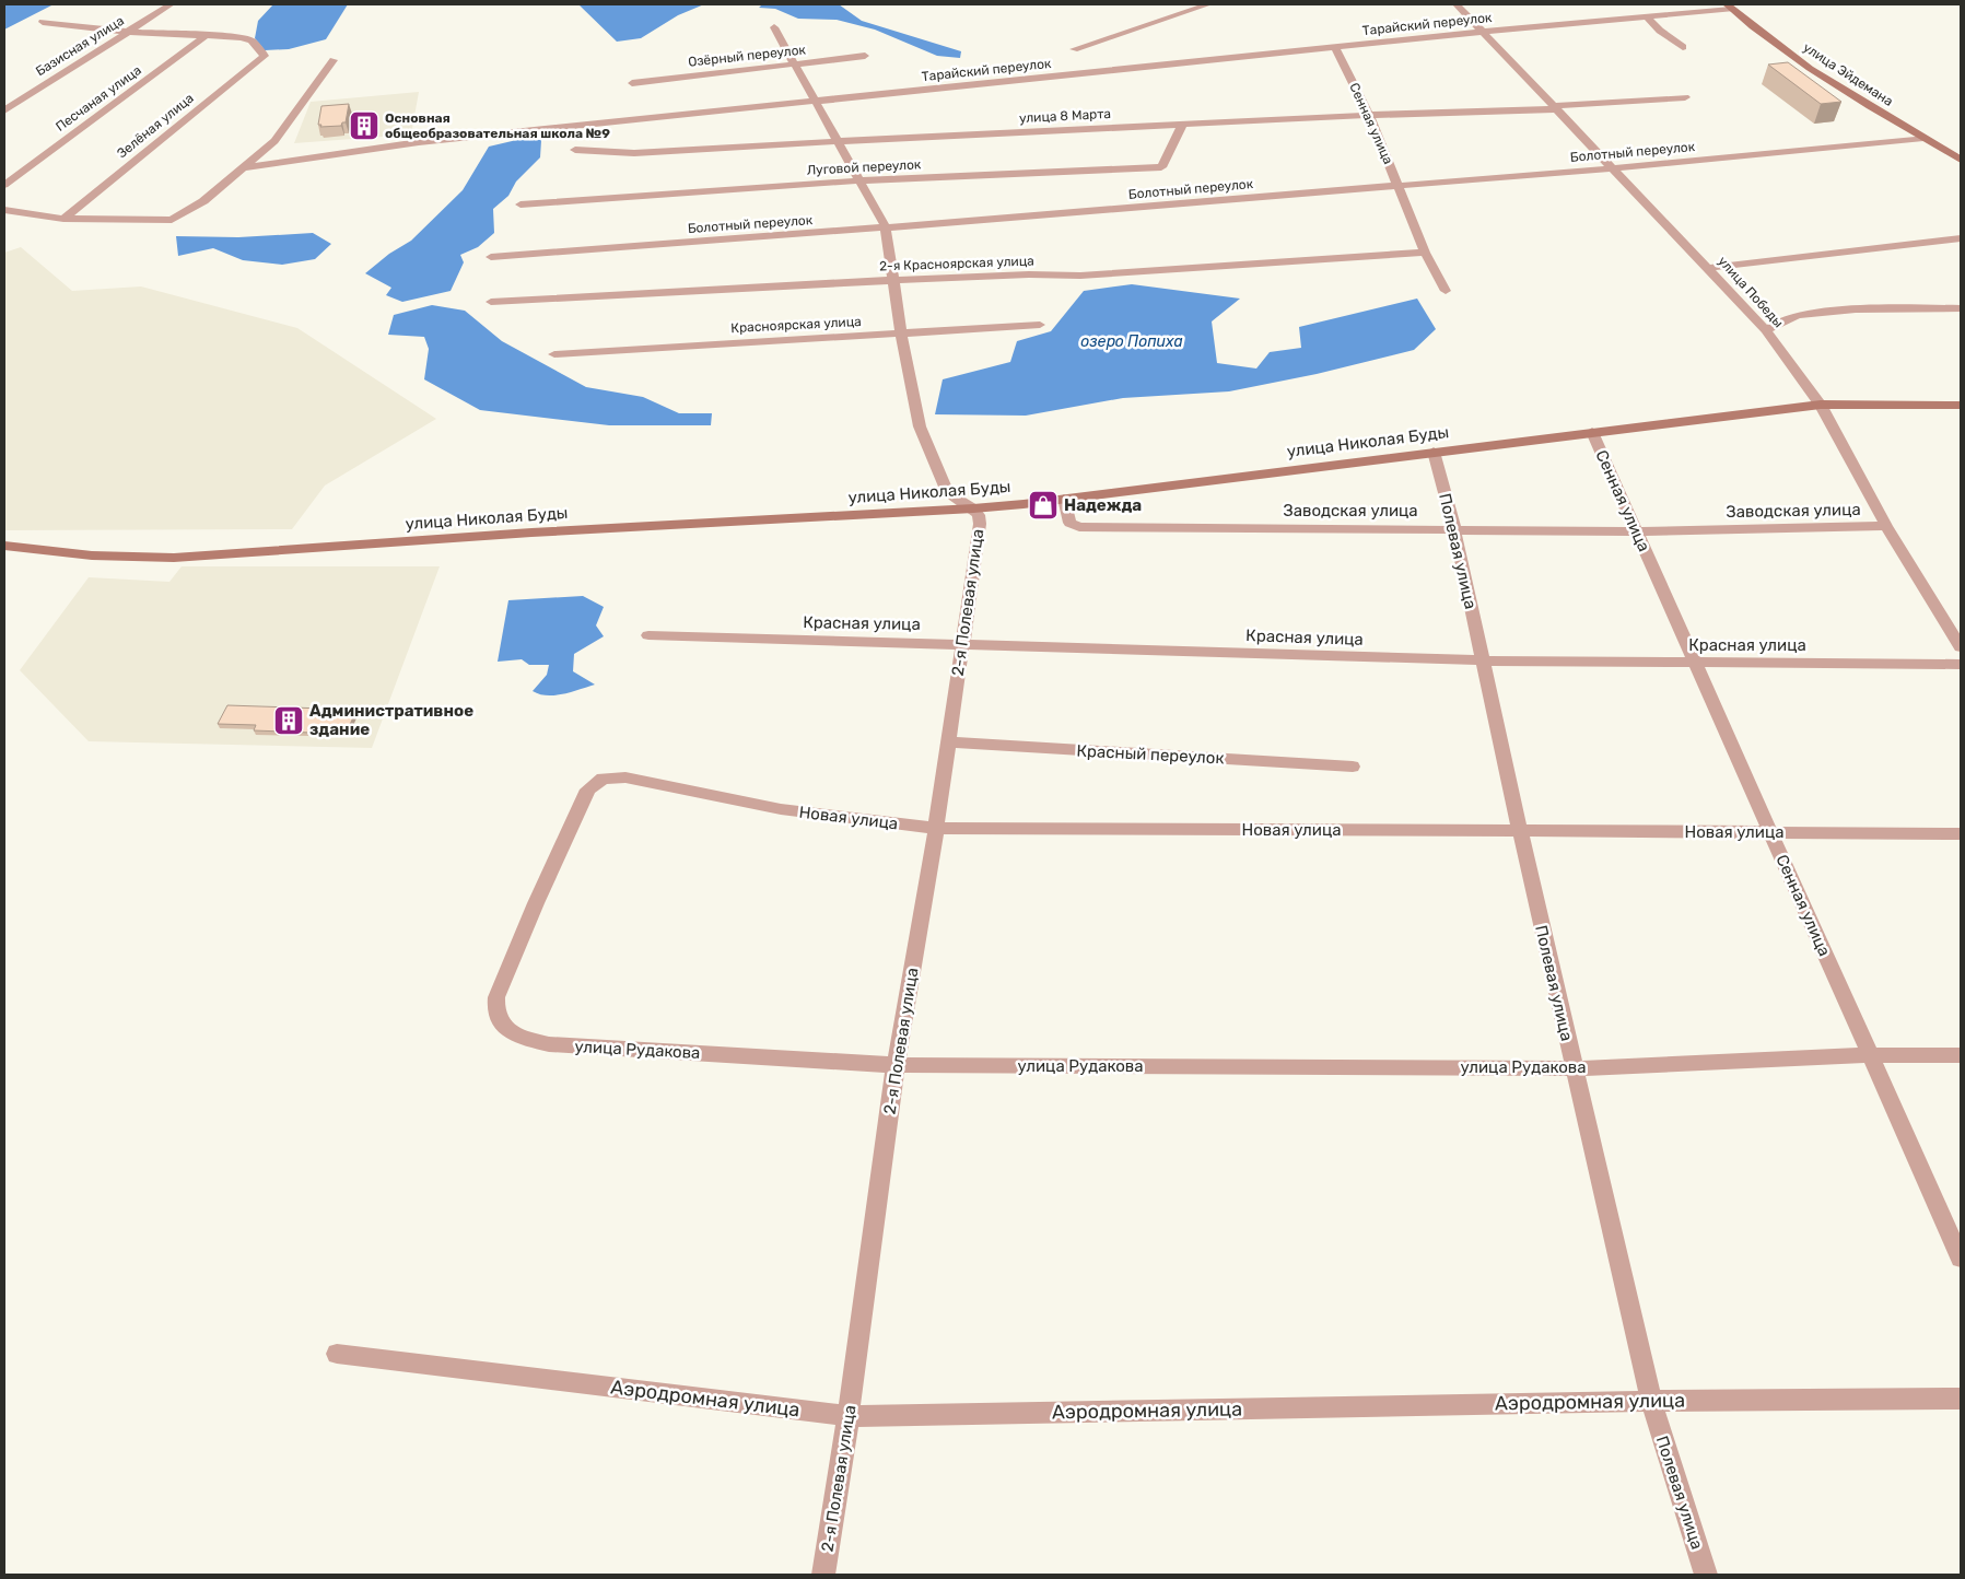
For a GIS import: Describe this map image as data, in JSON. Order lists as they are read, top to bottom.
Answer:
{
  "streets": {
    "street": [
      "Тарайский переулок",
      "Базисная улица",
      "Озёрный переулок",
      "улица Эйдемана",
      "Песчаная улица",
      "улица 8 Марта",
      "Сенная улица",
      "Зелёная улица",
      "Болотный переулок",
      "Луговой переулок",
      "2-я Красноярская улица",
      "улица Победы",
      "Красноярская улица",
      "улица Николая Буды",
      "Заводская улица",
      "Полевая улица",
      "2-я Полевая улица",
      "Красная улица",
      "Красный переулок",
      "Новая улица",
      "улица Рудакова",
      "Аэродромная улица"
    ]
  },
  "crossings": [
    ["Тарайский переулок", "улица Эйдемана"],
    ["Тарайский переулок", "Сенная улица"],
    ["Тарайский переулок", "улица Победы"],
    ["улица Эйдемана", "Болотный переулок"],
    ["Песчаная улица", "Зелёная улица"],
    ["улица 8 Марта", "Сенная улица"],
    ["улица 8 Марта", "Луговой переулок"],
    ["улица 8 Марта", "улица Победы"],
    ["Сенная улица", "Болотный переулок"],
    ["Сенная улица", "2-я Красноярская улица"],
    ["Сенная улица", "улица Николая Буды"],
    ["Сенная улица", "Заводская улица"],
    ["Сенная улица", "Красная улица"],
    ["Сенная улица", "Новая улица"],
    ["Сенная улица", "улица Рудакова"],
    ["Болотный переулок", "улица Победы"],
    ["улица Победы", "улица Николая Буды"],
    ["улица Победы", "Заводская улица"],
    ["улица Николая Буды", "Заводская улица"],
    ["улица Николая Буды", "Полевая улица"],
    ["улица Николая Буды", "2-я Полевая улица"],
    ["Заводская улица", "Полевая улица"],
    ["Полевая улица", "Красная улица"],
    ["Полевая улица", "Новая улица"],
    ["Полевая улица", "улица Рудакова"],
    ["Полевая улица", "Аэродромная улица"],
    ["2-я Полевая улица", "Красная улица"],
    ["2-я Полевая улица", "Красный переулок"],
    ["2-я Полевая улица", "Новая улица"],
    ["2-я Полевая улица", "улица Рудакова"],
    ["2-я Полевая улица", "Аэродромная улица"],
    ["Новая улица", "улица Рудакова"]
  ],
  "water": ["озеро Попиха"],
  "places": {
    "building": ["Основная общеобразовательная школа №9", "Административное здание"],
    "shop": ["Надежда"]
  }
}
